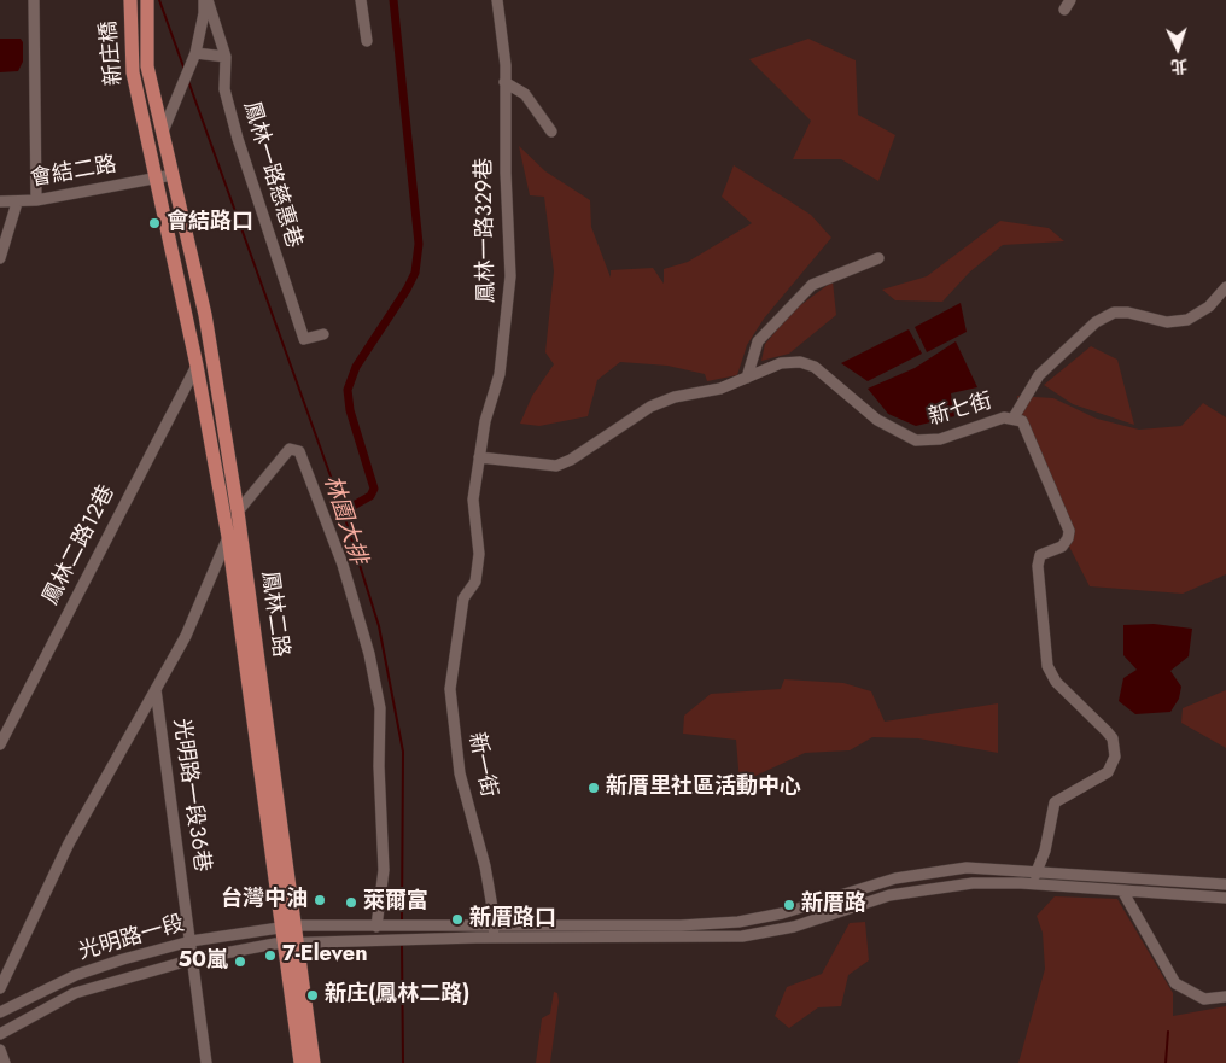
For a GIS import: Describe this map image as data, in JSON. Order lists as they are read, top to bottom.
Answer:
{
  "streets": {
    "main road": ["新庄橋", "鳳林二路"],
    "street": [
      "會結二路",
      "鳳林一路慈惠巷",
      "鳳林一路329巷",
      "新七街",
      "鳳林二路12巷",
      "新一街",
      "光明路一段36巷",
      "光明路一段"
    ]
  },
  "crossings": [
    ["新庄橋", "會結二路"],
    ["新庄橋", "鳳林二路"],
    ["會結二路", "鳳林二路"],
    ["鳳林一路329巷", "新七街"],
    ["鳳林一路329巷", "新一街"],
    ["鳳林二路12巷", "鳳林二路"],
    ["鳳林二路", "光明路一段"],
    ["光明路一段36巷", "光明路一段"]
  ],
  "water": ["林園大排"],
  "places": [
    "會結路口",
    "新厝里社區活動中心",
    "台灣中油",
    "萊爾富",
    "新厝路",
    "新厝路口",
    "7-Eleven",
    "50嵐",
    "新庄(鳳林二路)"
  ],
  "north": "bottom"
}
